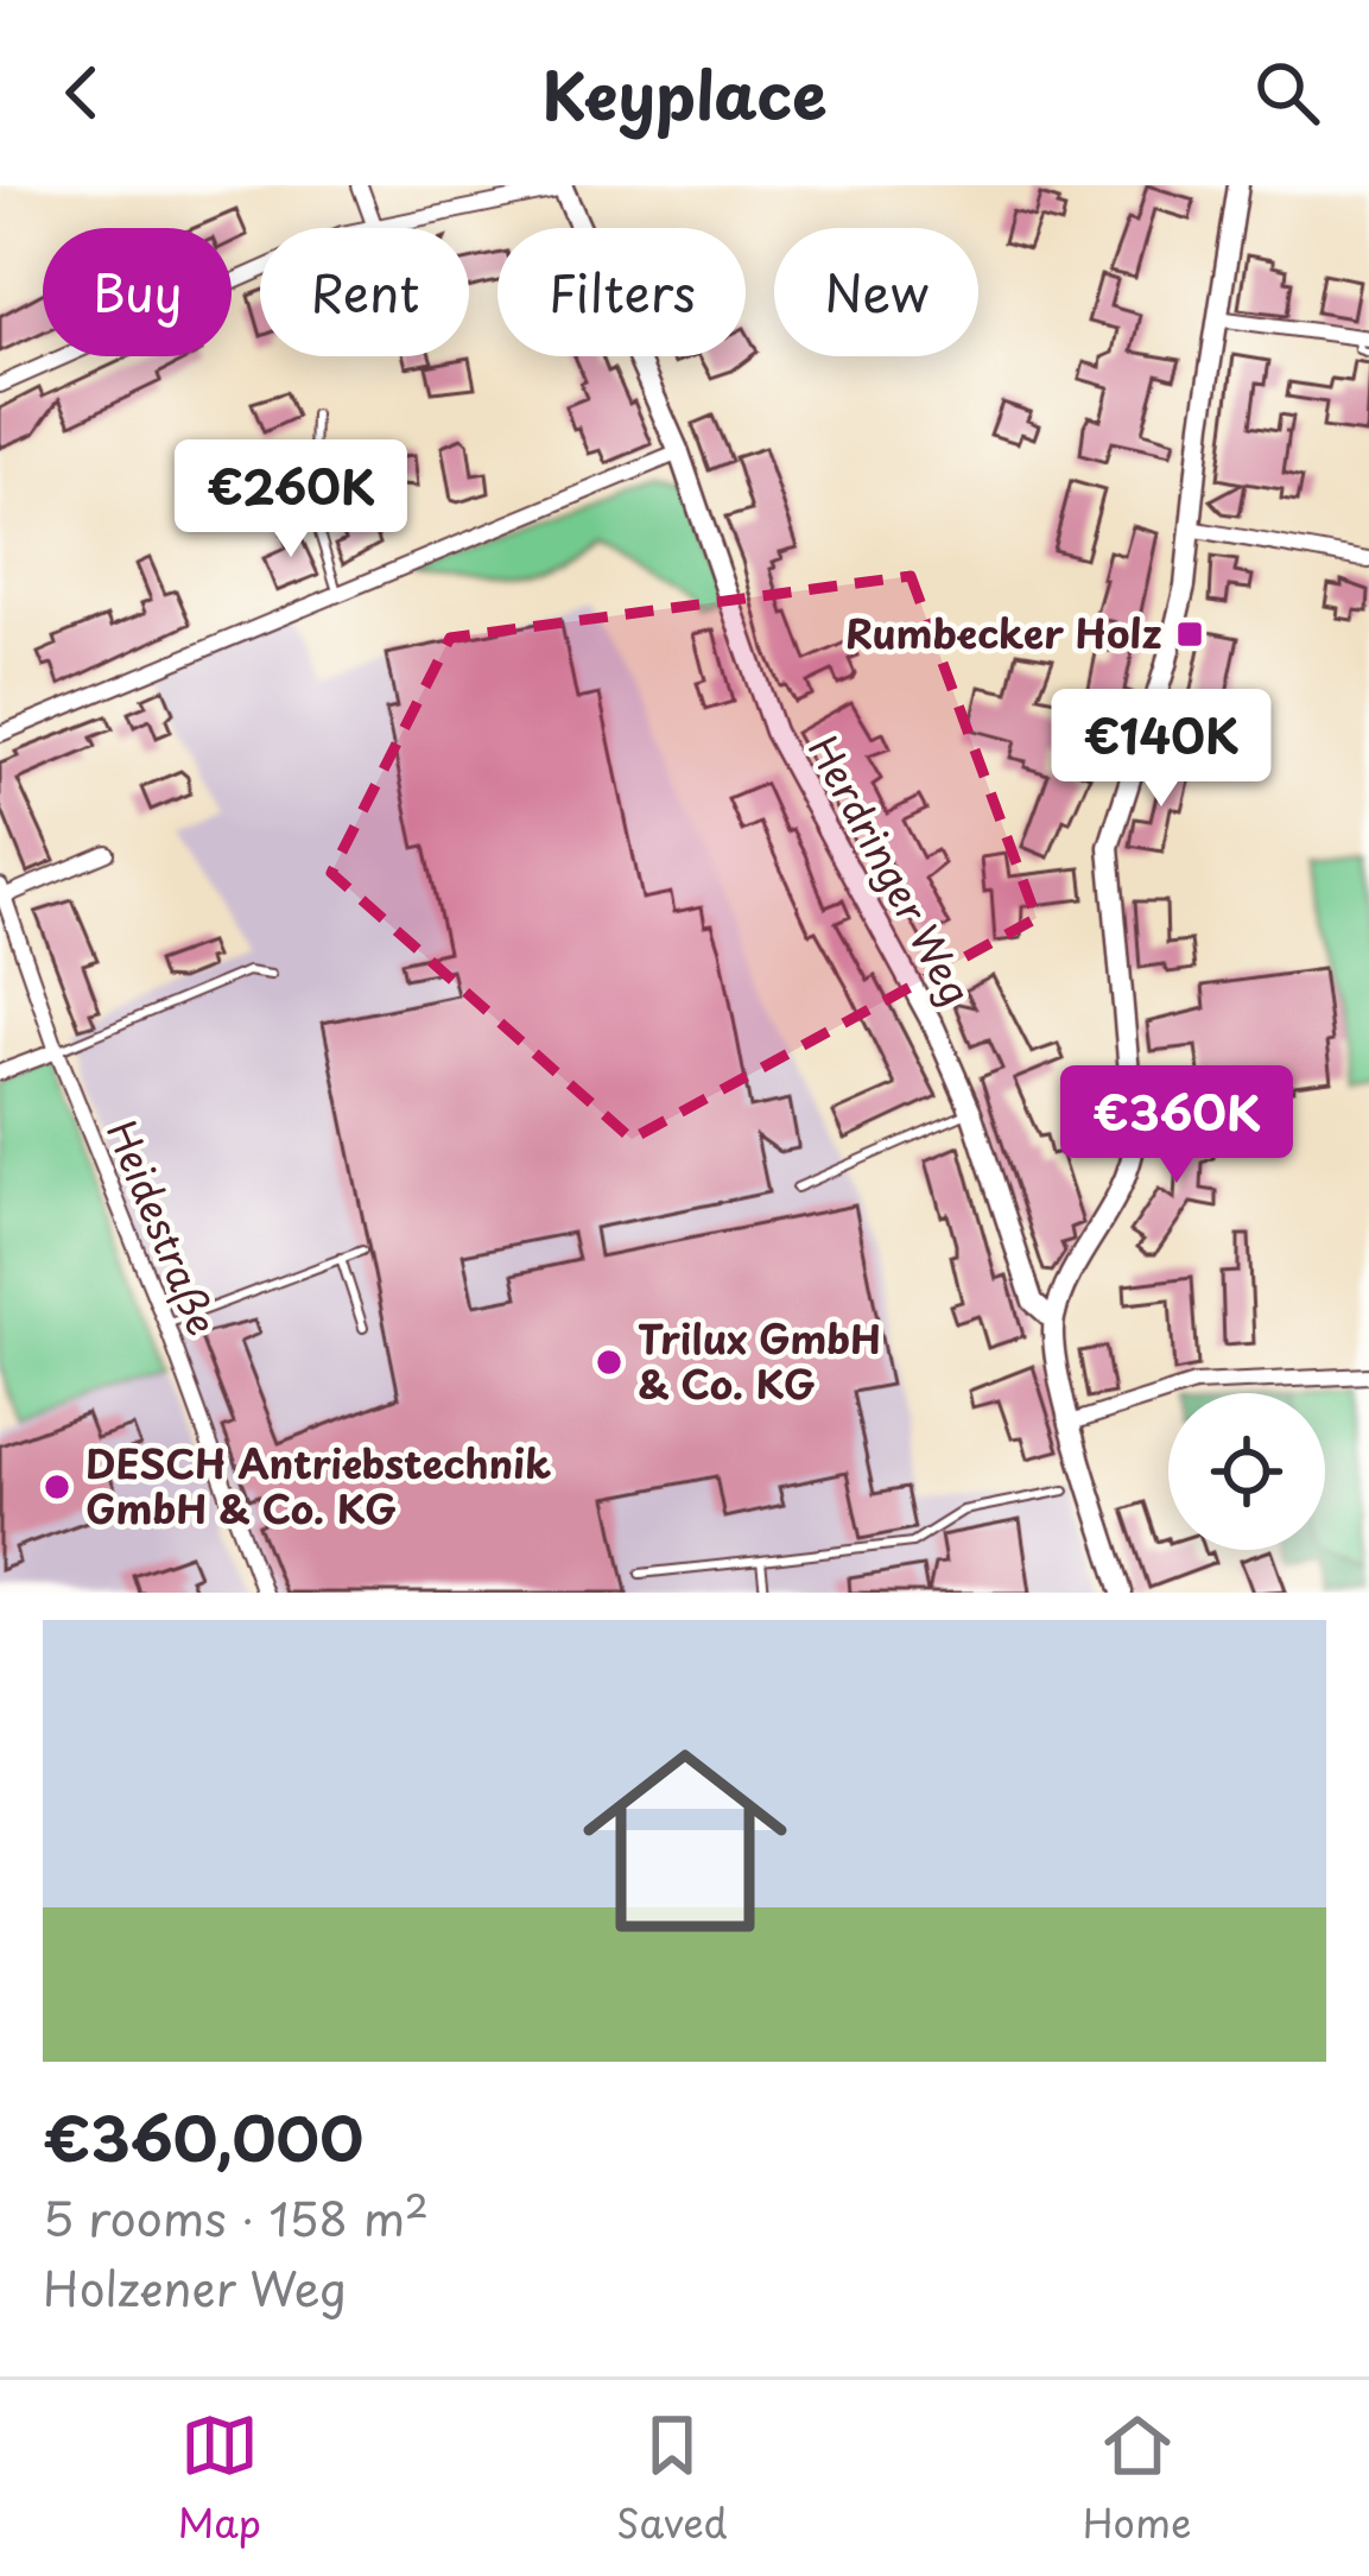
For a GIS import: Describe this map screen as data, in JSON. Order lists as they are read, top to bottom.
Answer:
{
  "streets": {
    "main road": ["Herdringer Weg"],
    "street": ["Heidestraße"]
  },
  "places": {
    "transit": ["Rumbecker Holz"],
    "other": ["Trilux GmbH & Co. KG", "DESCH Antriebstechnik GmbH & Co. KG"]
  },
  "page": {
    "header": "Keyplace",
    "chip": [
      "Buy",
      "Rent",
      "Filters",
      "New"
    ],
    "price": ["€260K", "€140K", "€360K"],
    "list": [
      {
        "name": "€360,000",
        "note": "5 rooms · 158 m² · Holzener Weg"
      }
    ],
    "tabs": ["Map", "Saved", "Home"]
  }
}
